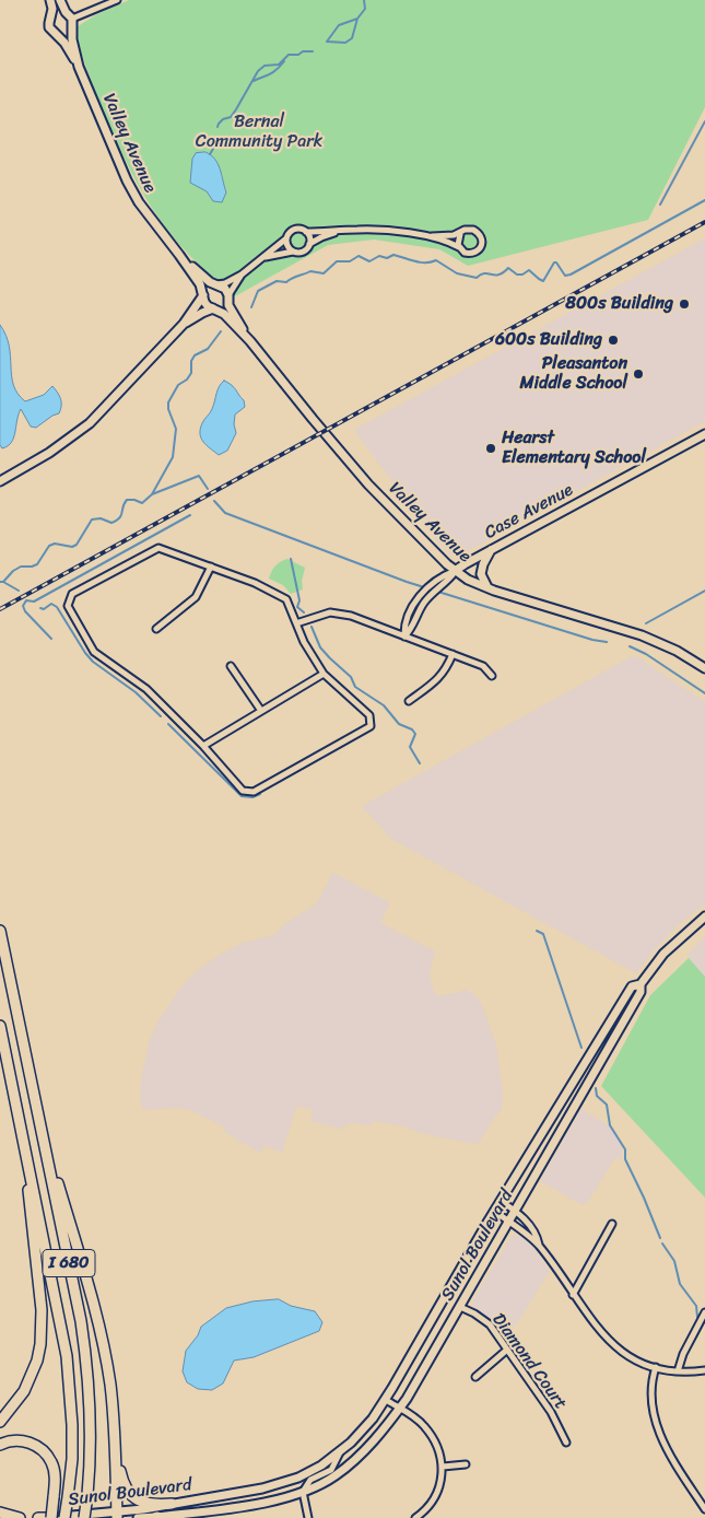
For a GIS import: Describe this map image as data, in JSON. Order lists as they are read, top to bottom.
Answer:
{
  "streets": {
    "highway": ["I 680"],
    "street": [
      "Valley Avenue",
      "Case Avenue",
      "Sunol Boulevard",
      "Diamond Court"
    ]
  },
  "crossings": [
    ["Valley Avenue", "Case Avenue"],
    ["Sunol Boulevard", "Diamond Court"]
  ],
  "parks": ["Bernal Community Park"],
  "places": [
    "800s Building",
    "600s Building",
    "Pleasanton Middle School",
    "Hearst Elementary School"
  ]
}
